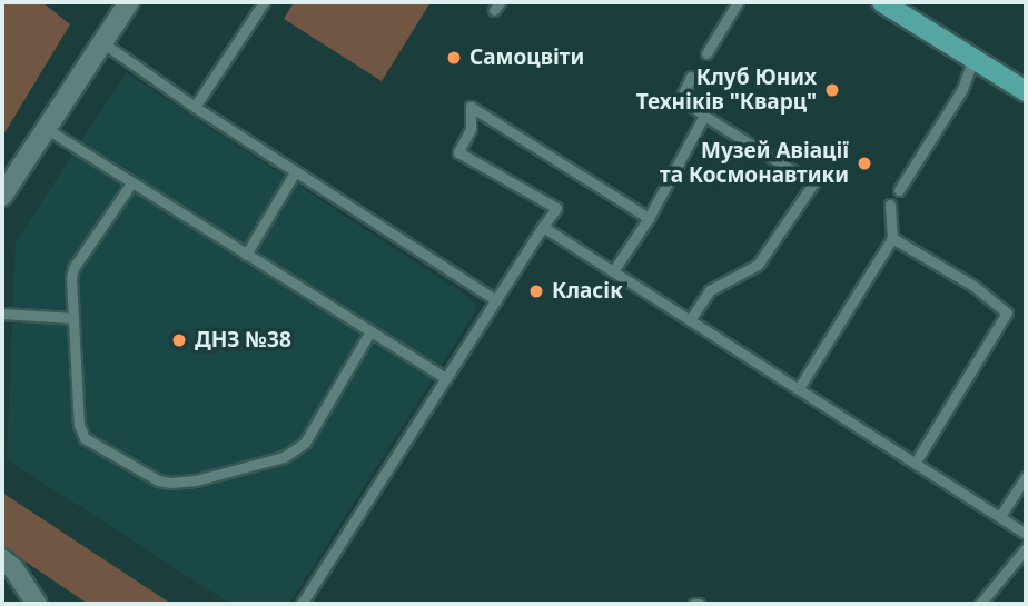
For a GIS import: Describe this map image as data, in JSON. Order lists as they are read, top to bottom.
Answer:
{
  "places": [
    "Самоцвіти",
    "Клуб Юних Техніків \"Кварц\"",
    "Музей Авіації та Космонавтики",
    "Класік",
    "ДНЗ №38"
  ]
}
